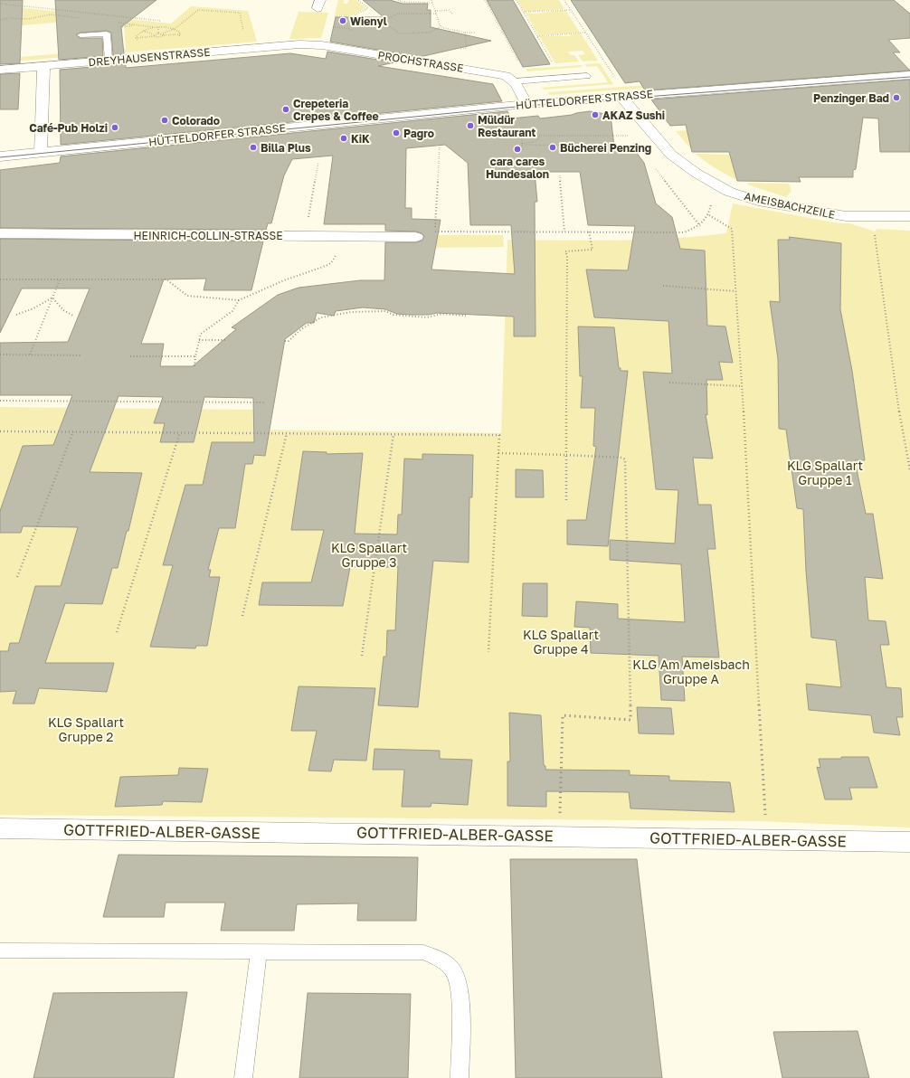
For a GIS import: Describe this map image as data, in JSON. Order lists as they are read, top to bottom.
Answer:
{
  "streets": {
    "street": [
      "DREYHAUSENSTRASSE",
      "PROCHSTRASSE",
      "HÜTTELDORFER STRASSE",
      "AMEISBACHZEILE",
      "HEINRICH-COLLIN-STRASSE",
      "GOTTFRIED-ALBER-GASSE"
    ]
  },
  "crossings": [
    ["DREYHAUSENSTRASSE", "PROCHSTRASSE"],
    ["HÜTTELDORFER STRASSE", "AMEISBACHZEILE"]
  ],
  "parks": [
    "KLG Spallart Gruppe 1",
    "KLG Spallart Gruppe 3",
    "KLG Spallart Gruppe 4",
    "KLG Am Ameisbach Gruppe A",
    "KLG Spallart Gruppe 2"
  ],
  "places": [
    "Wienyl",
    "Penzinger Bad",
    "Crepeteria Crepes & Coffee",
    "AKAZ Sushi",
    "Colorado",
    "Müldür Restaurant",
    "Café-Pub Holzi",
    "Pagro",
    "KiK",
    "Billa Plus",
    "Bücherei Penzing",
    "cara cares Hundesalon"
  ]
}
